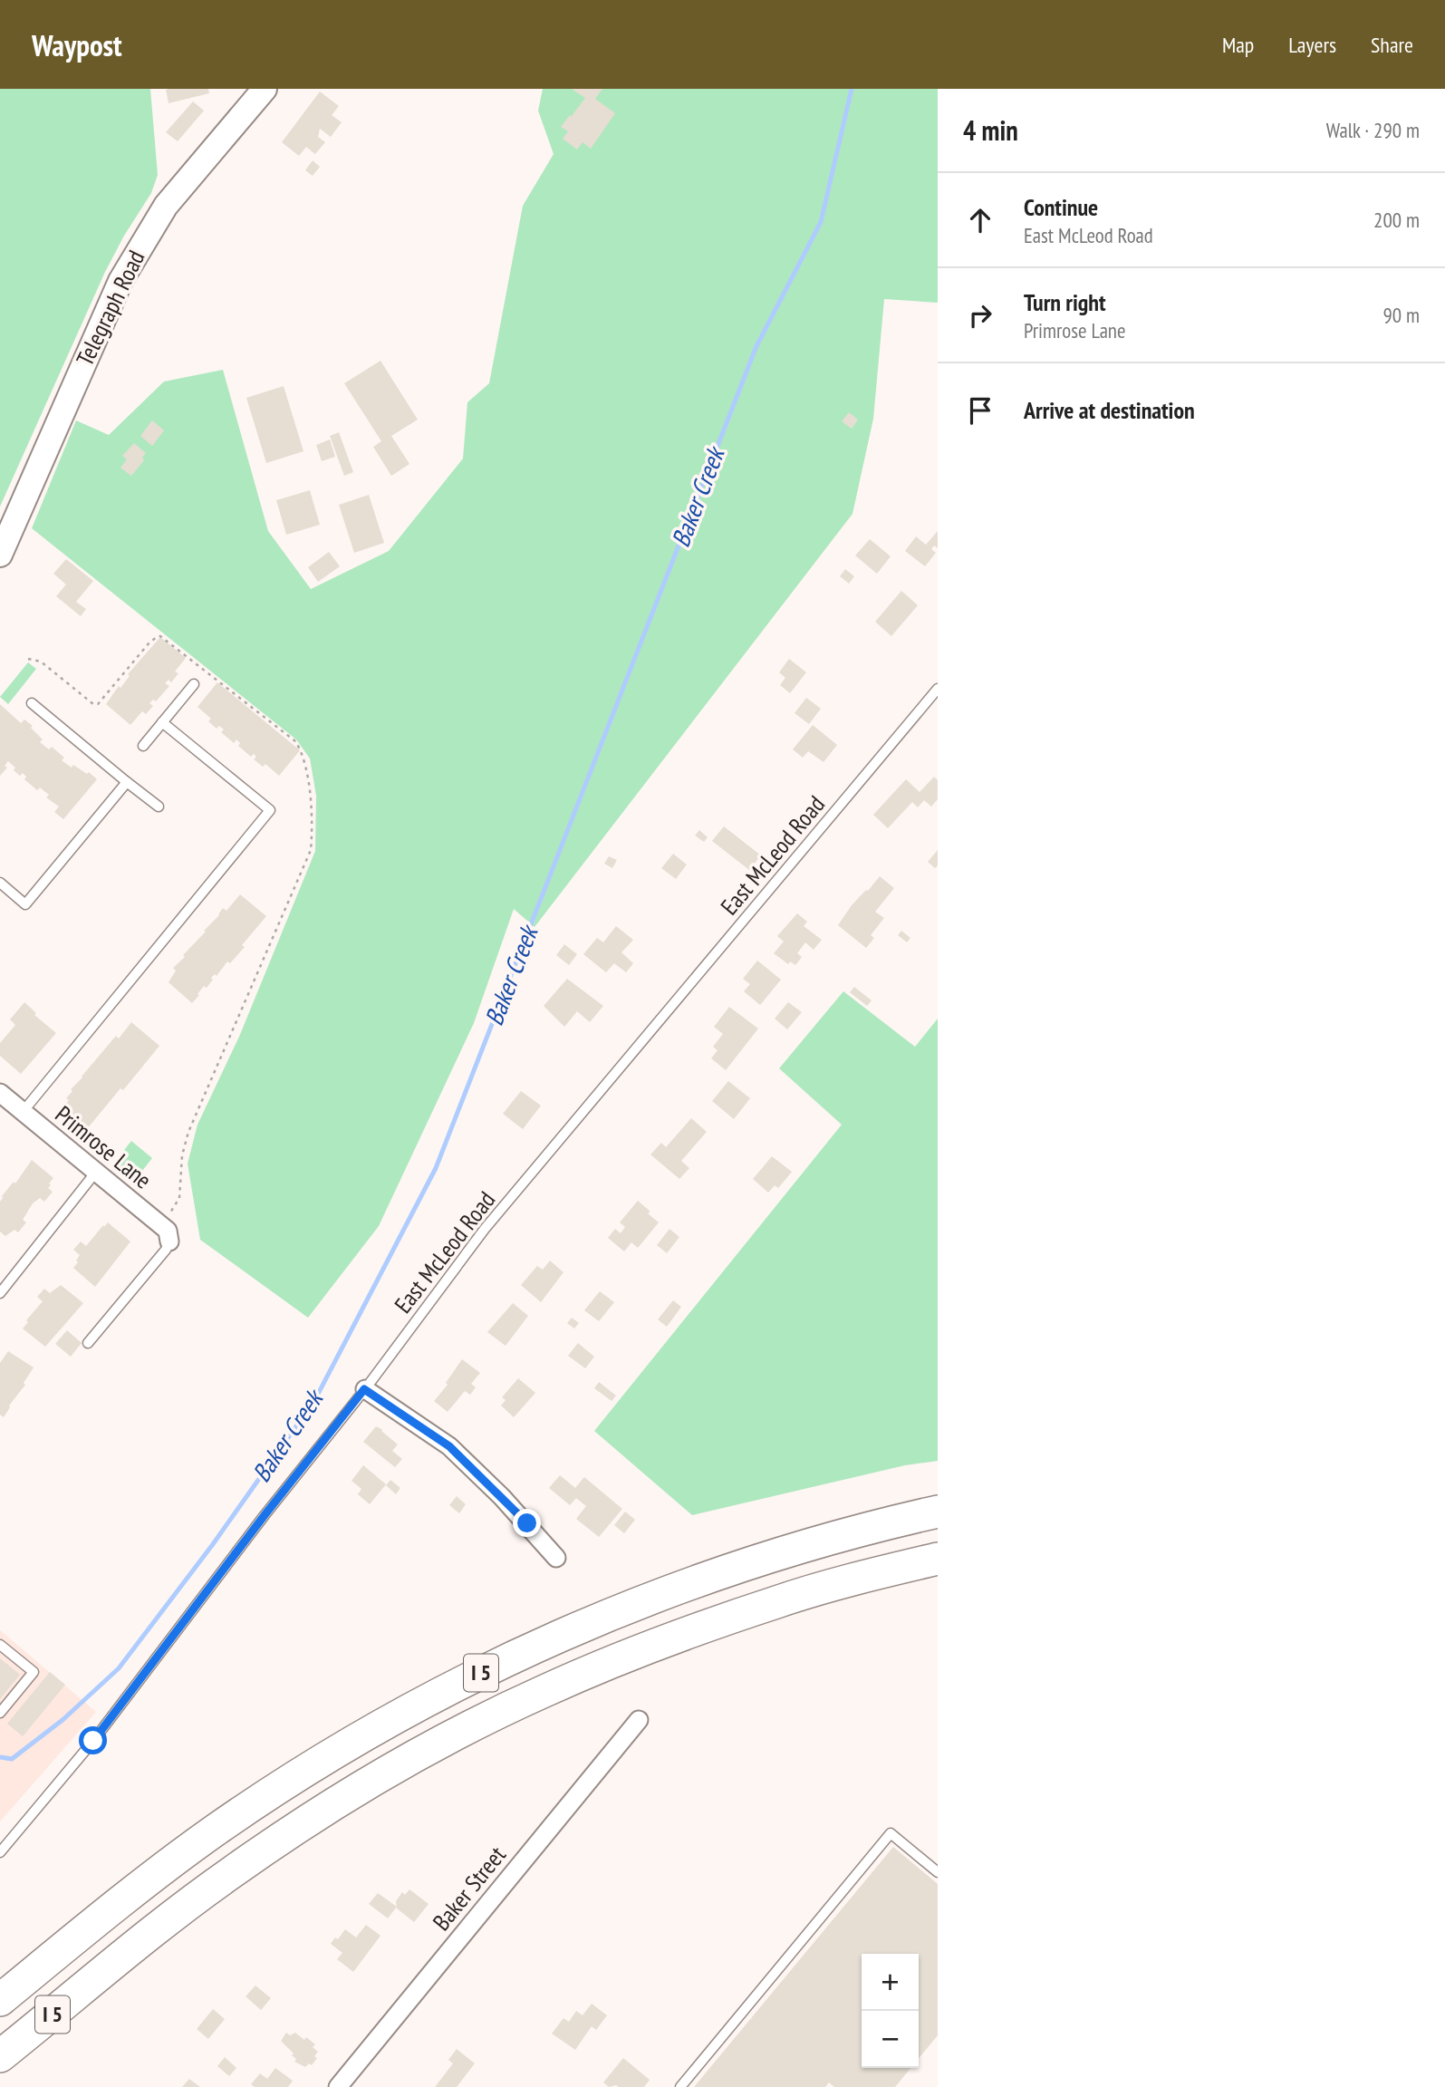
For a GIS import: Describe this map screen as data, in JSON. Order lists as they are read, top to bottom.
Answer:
{
  "streets": {
    "highway": ["I 5"],
    "street": ["Telegraph Road", "Primrose Lane", "Baker Street"],
    "lane": ["East McLeod Road"]
  },
  "water": ["Baker Creek"],
  "page": {
    "header": "Waypost",
    "nav": ["Map", "Layers", "Share"],
    "heading": ["4 min", "Walk · 290 m"],
    "list": [
      ["Continue", "East McLeod Road", "200 m"],
      ["Turn right", "Primrose Lane", "90 m"],
      "Arrive at destination"
    ],
    "map_buttons": ["+", "−"]
  }
}
